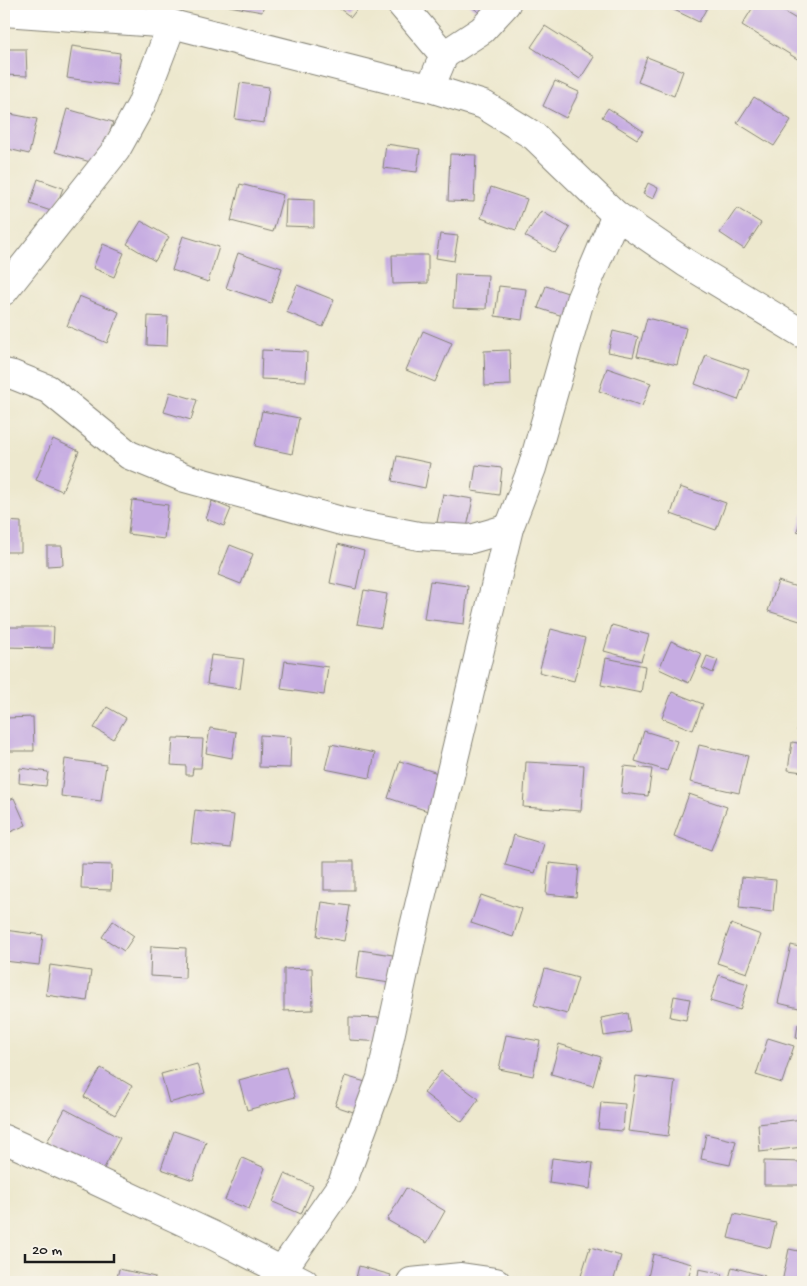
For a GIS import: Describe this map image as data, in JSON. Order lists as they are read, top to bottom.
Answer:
{
  "scale_bar": "20 m"
}
